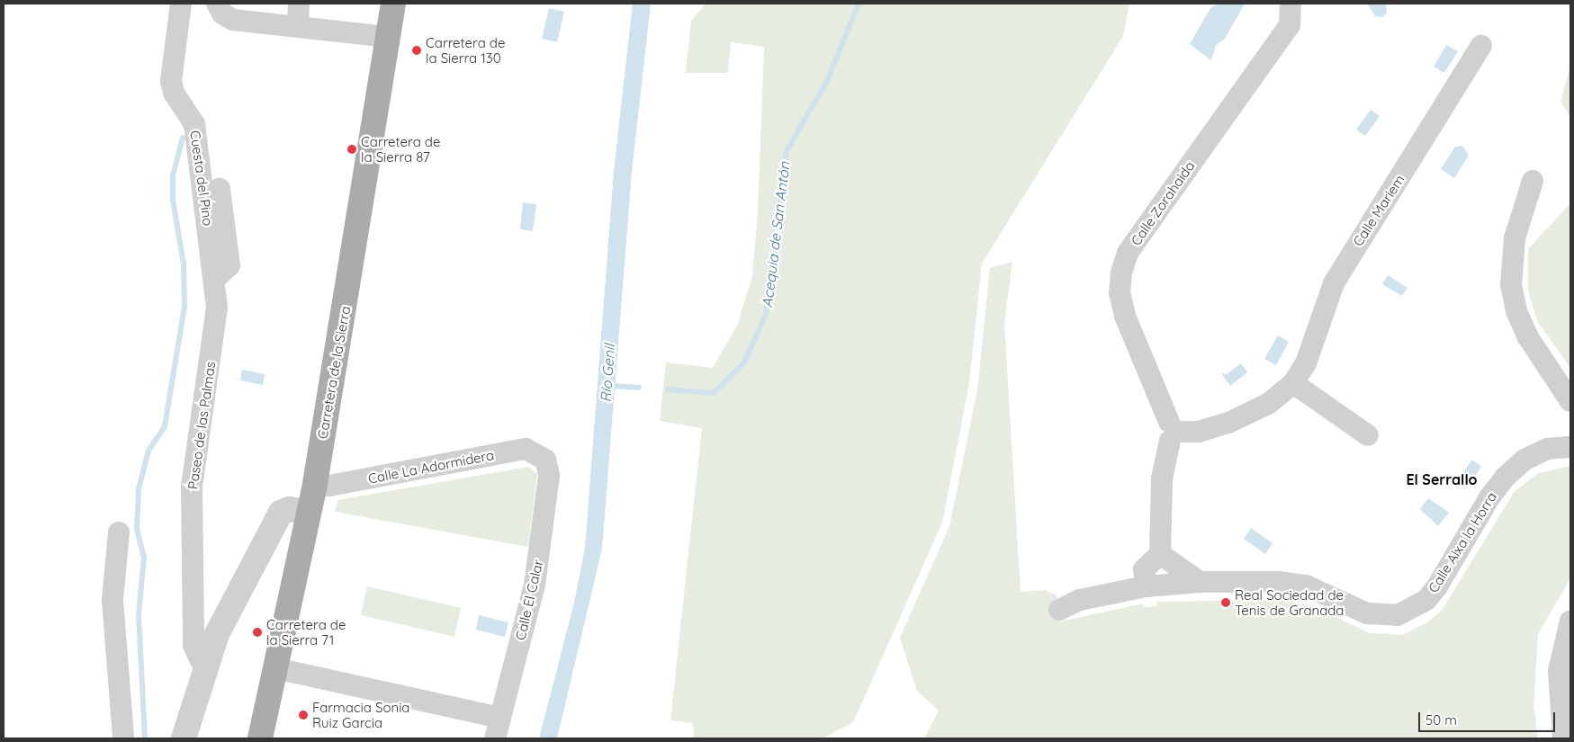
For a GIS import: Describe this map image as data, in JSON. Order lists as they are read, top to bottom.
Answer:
{
  "streets": {
    "main road": ["Carretera de la Sierra"],
    "street": [
      "Cuesta del Pino",
      "Calle Zorahaida",
      "Calle Mariem",
      "Paseo de las Palmas",
      "Calle La Adormidera",
      "Calle Aixa la Horra",
      "Calle El Calar"
    ]
  },
  "crossings": [
    ["Cuesta del Pino", "Paseo de las Palmas"],
    ["Calle Zorahaida", "Calle Mariem"],
    ["Carretera de la Sierra", "Calle La Adormidera"],
    ["Calle La Adormidera", "Calle El Calar"]
  ],
  "districts": ["El Serrallo"],
  "water": ["Acequia de San Antón", "Río Genil"],
  "places": [
    "Carretera de la Sierra 130",
    "Carretera de la Sierra 87",
    "Real Sociedad de Tenis de Granada",
    "Carretera de la Sierra 71",
    "Farmacia Sonia Ruiz Garcia"
  ],
  "scale_bar": "50 m"
}
